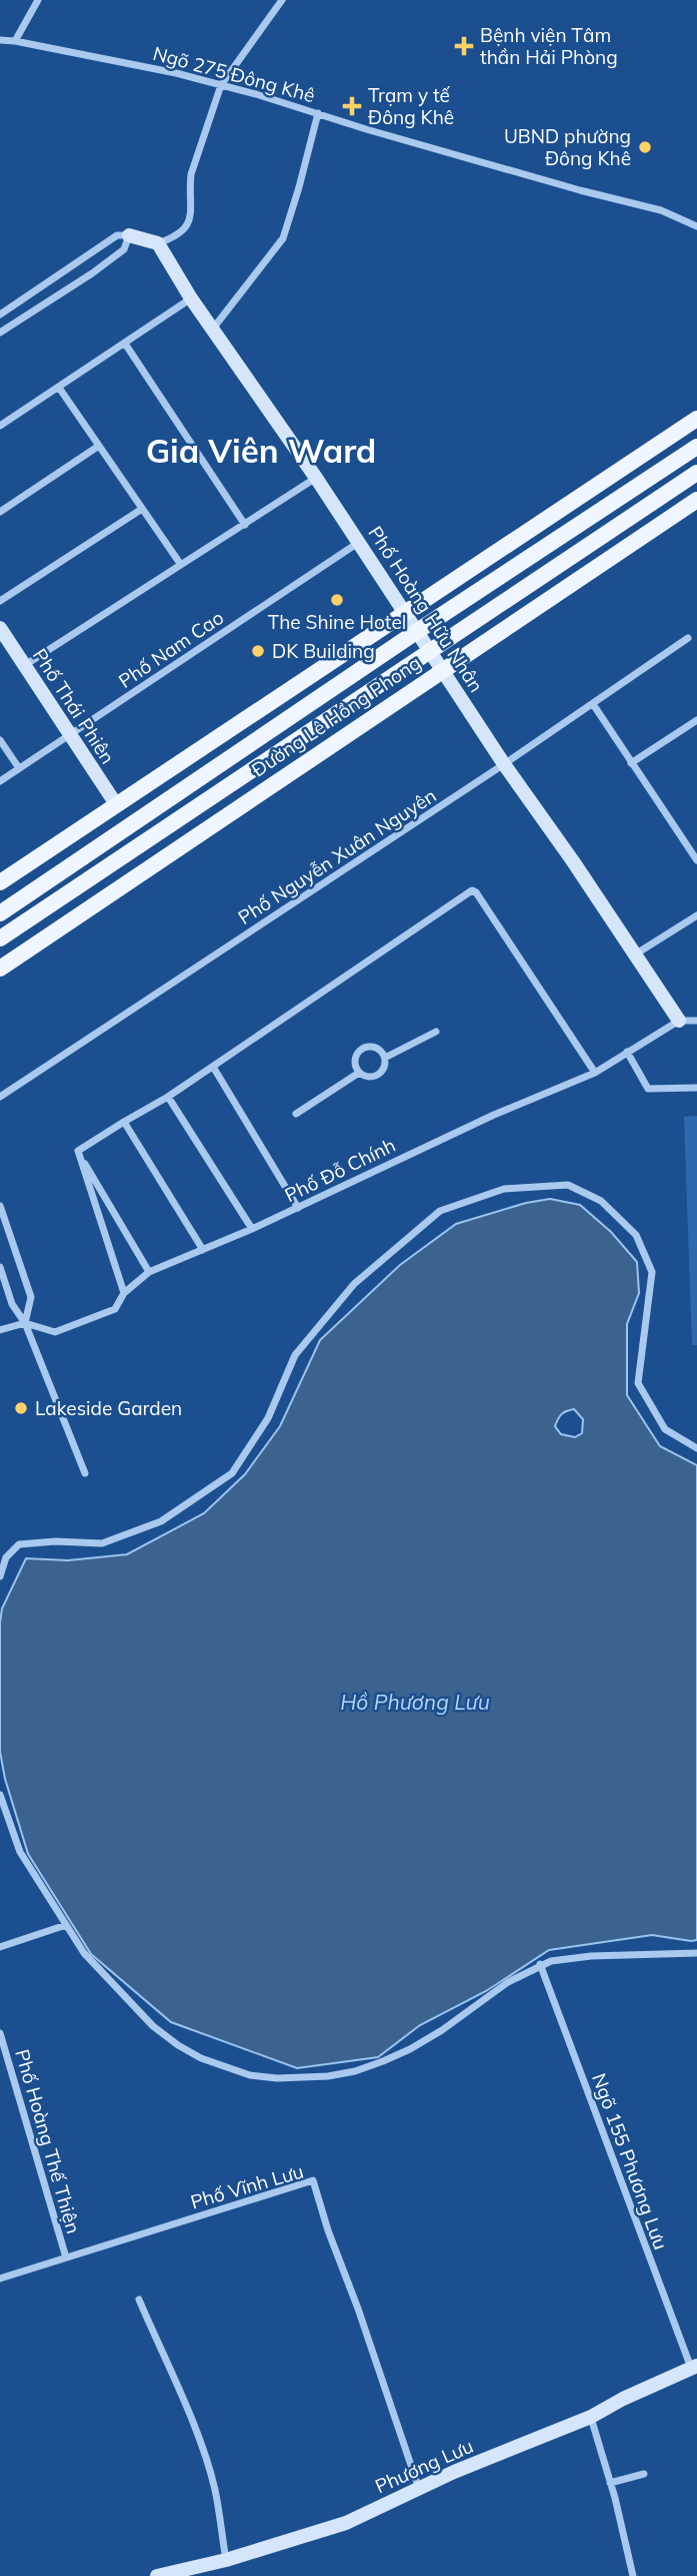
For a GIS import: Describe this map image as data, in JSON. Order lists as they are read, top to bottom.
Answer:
{
  "streets": {
    "main road": ["Đường Lê Hồng Phong"],
    "street": [
      "Ngõ 275 Đông Khê",
      "Phố Hoàng Hữu Nhân",
      "Phố Nam Cao",
      "Phố Thái Phiên",
      "Phố Nguyễn Xuân Nguyên",
      "Phố Đỗ Chính",
      "Phố Hoàng Thế Thiện",
      "Ngõ 155 Phương Lưu",
      "Phố Vĩnh Lưu",
      "Phương Lưu"
    ]
  },
  "crossings": [
    ["Phố Hoàng Hữu Nhân", "Phố Nam Cao"],
    ["Phố Hoàng Hữu Nhân", "Đường Lê Hồng Phong"],
    ["Phố Hoàng Hữu Nhân", "Phố Nguyễn Xuân Nguyên"],
    ["Phố Hoàng Hữu Nhân", "Phố Đỗ Chính"],
    ["Phố Nam Cao", "Phố Thái Phiên"],
    ["Phố Hoàng Thế Thiện", "Phố Vĩnh Lưu"],
    ["Ngõ 155 Phương Lưu", "Phương Lưu"],
    ["Phố Vĩnh Lưu", "Phương Lưu"]
  ],
  "districts": ["Gia Viên Ward"],
  "water": ["Hồ Phương Lưu"],
  "places": {
    "health": ["Bệnh viện Tâm thần Hải Phòng", "Trạm y tế Đông Khê"],
    "other": [
      "UBND phường Đông Khê",
      "The Shine Hotel",
      "DK Building",
      "Lakeside Garden"
    ]
  }
}
